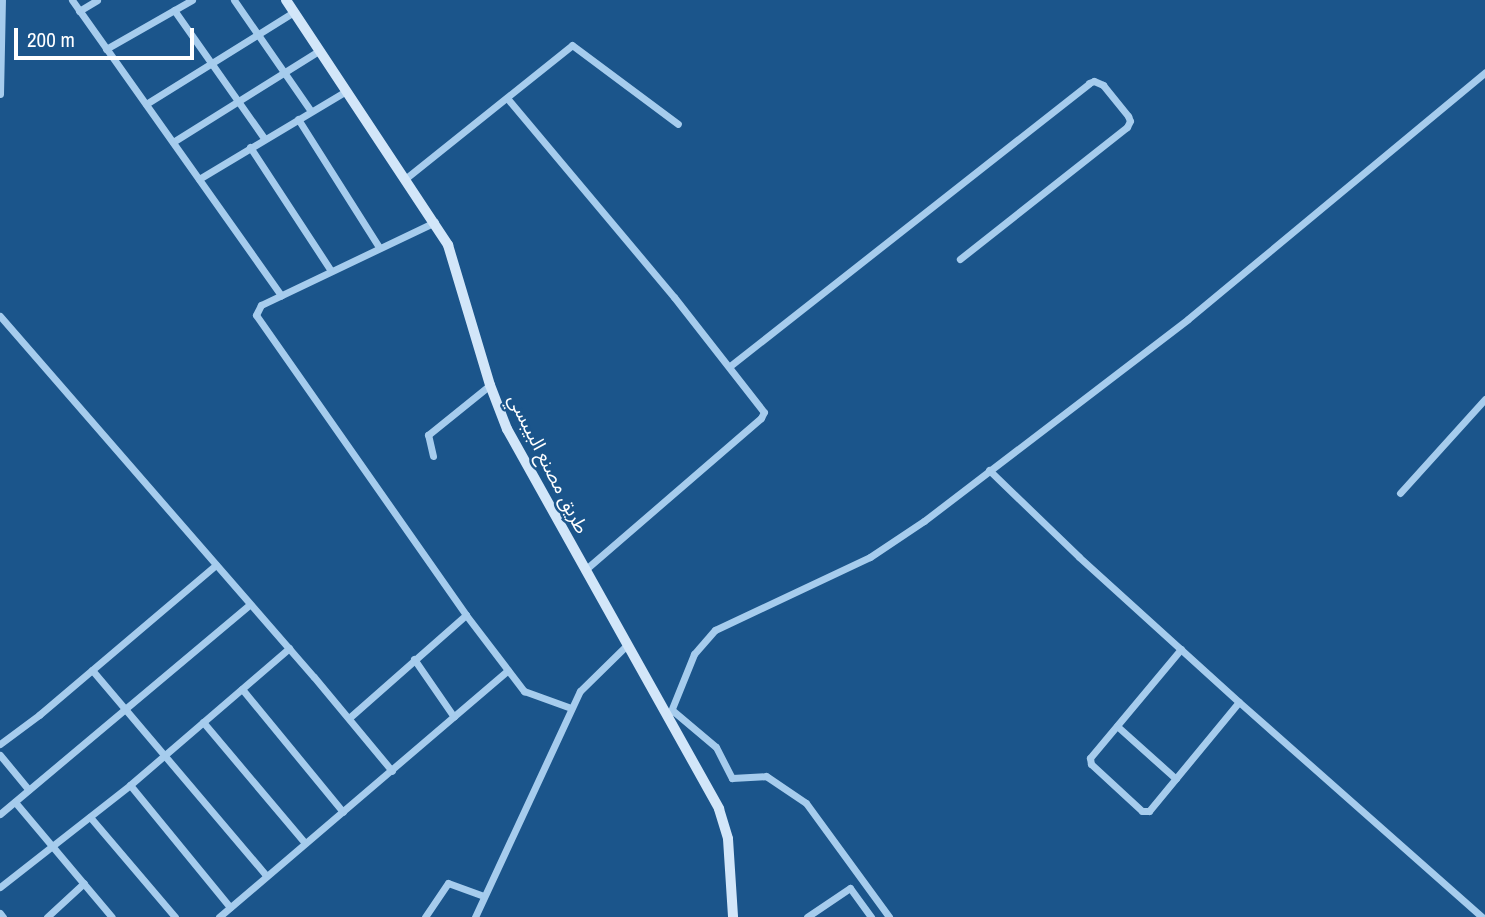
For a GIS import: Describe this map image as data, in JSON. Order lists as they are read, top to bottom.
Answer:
{
  "streets": {
    "main road": ["طريق مصنع البيبسي"]
  },
  "scale_bar": "200 m"
}
